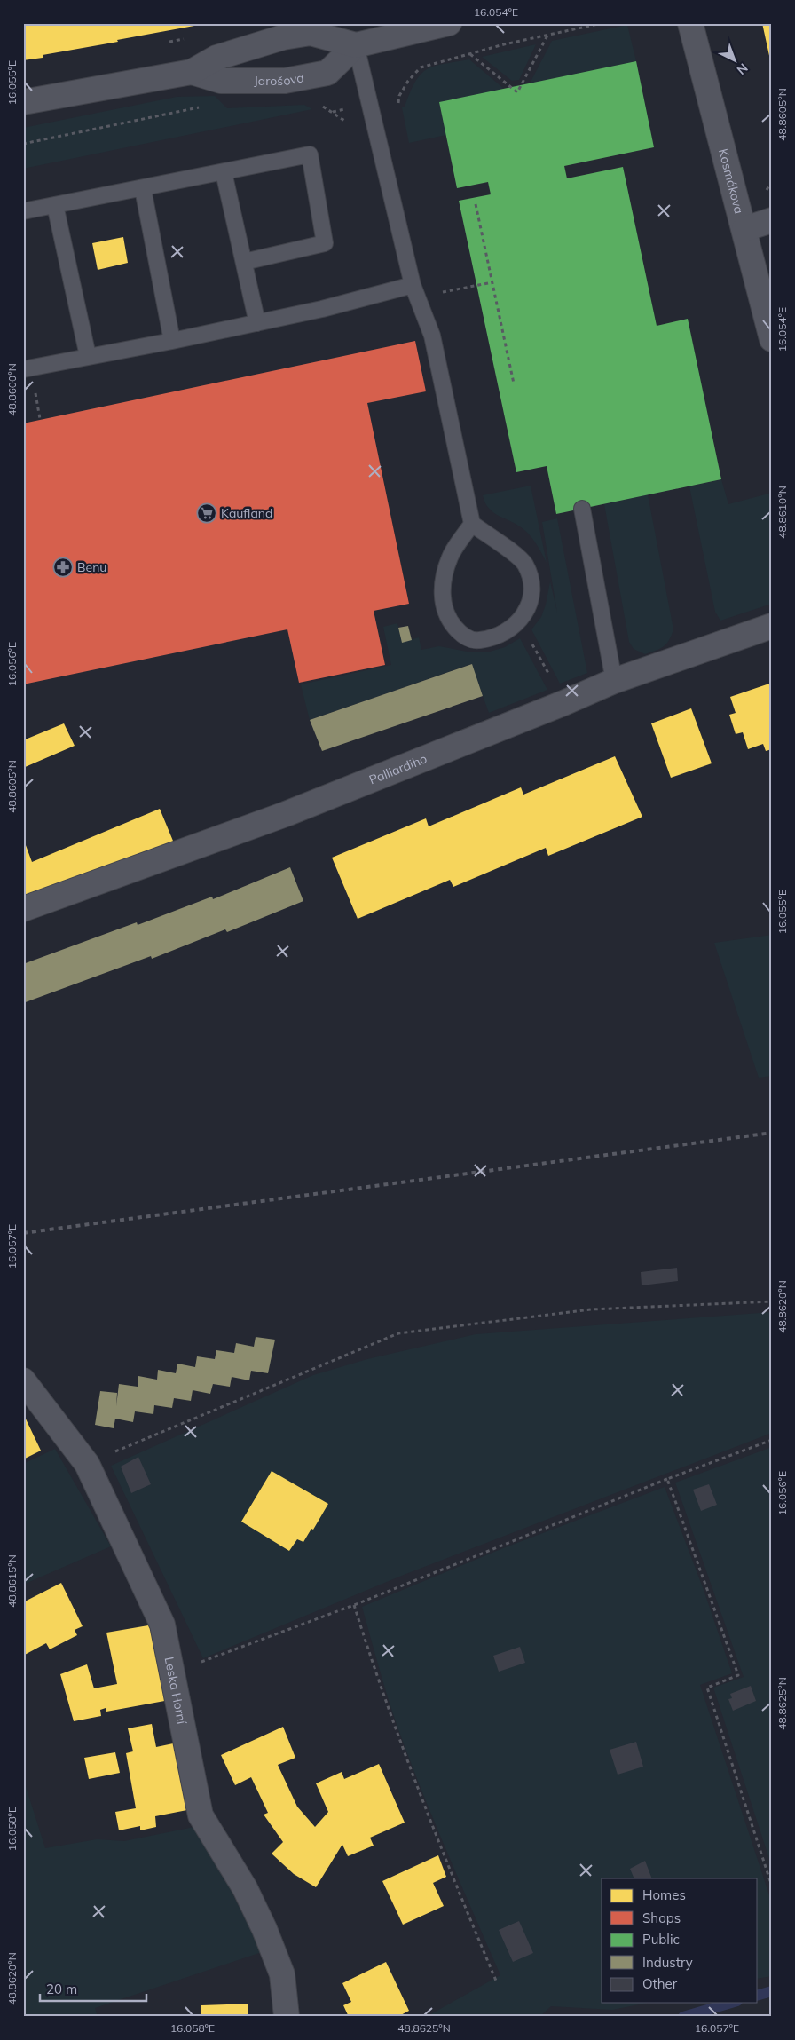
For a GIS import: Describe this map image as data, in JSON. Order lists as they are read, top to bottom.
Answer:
{
  "streets": {
    "street": [
      "Jarošova",
      "Kosmákova",
      "Palliardiho",
      "Leska Horní"
    ]
  },
  "places": {
    "supermarket": ["Kaufland"],
    "pharmacy": ["Benu"]
  },
  "legend": [
    "Homes",
    "Shops",
    "Public",
    "Industry",
    "Other"
  ],
  "scale_bar": "20 m",
  "north": "bottom right",
  "coordinates": [
    "16.054°E",
    "16.055°E",
    "48.8605°N",
    "48.8600°N",
    "48.8610°N",
    "16.056°E",
    "16.057°E",
    "48.8620°N",
    "48.8615°N",
    "48.8625°N",
    "16.058°E"
  ]
}
